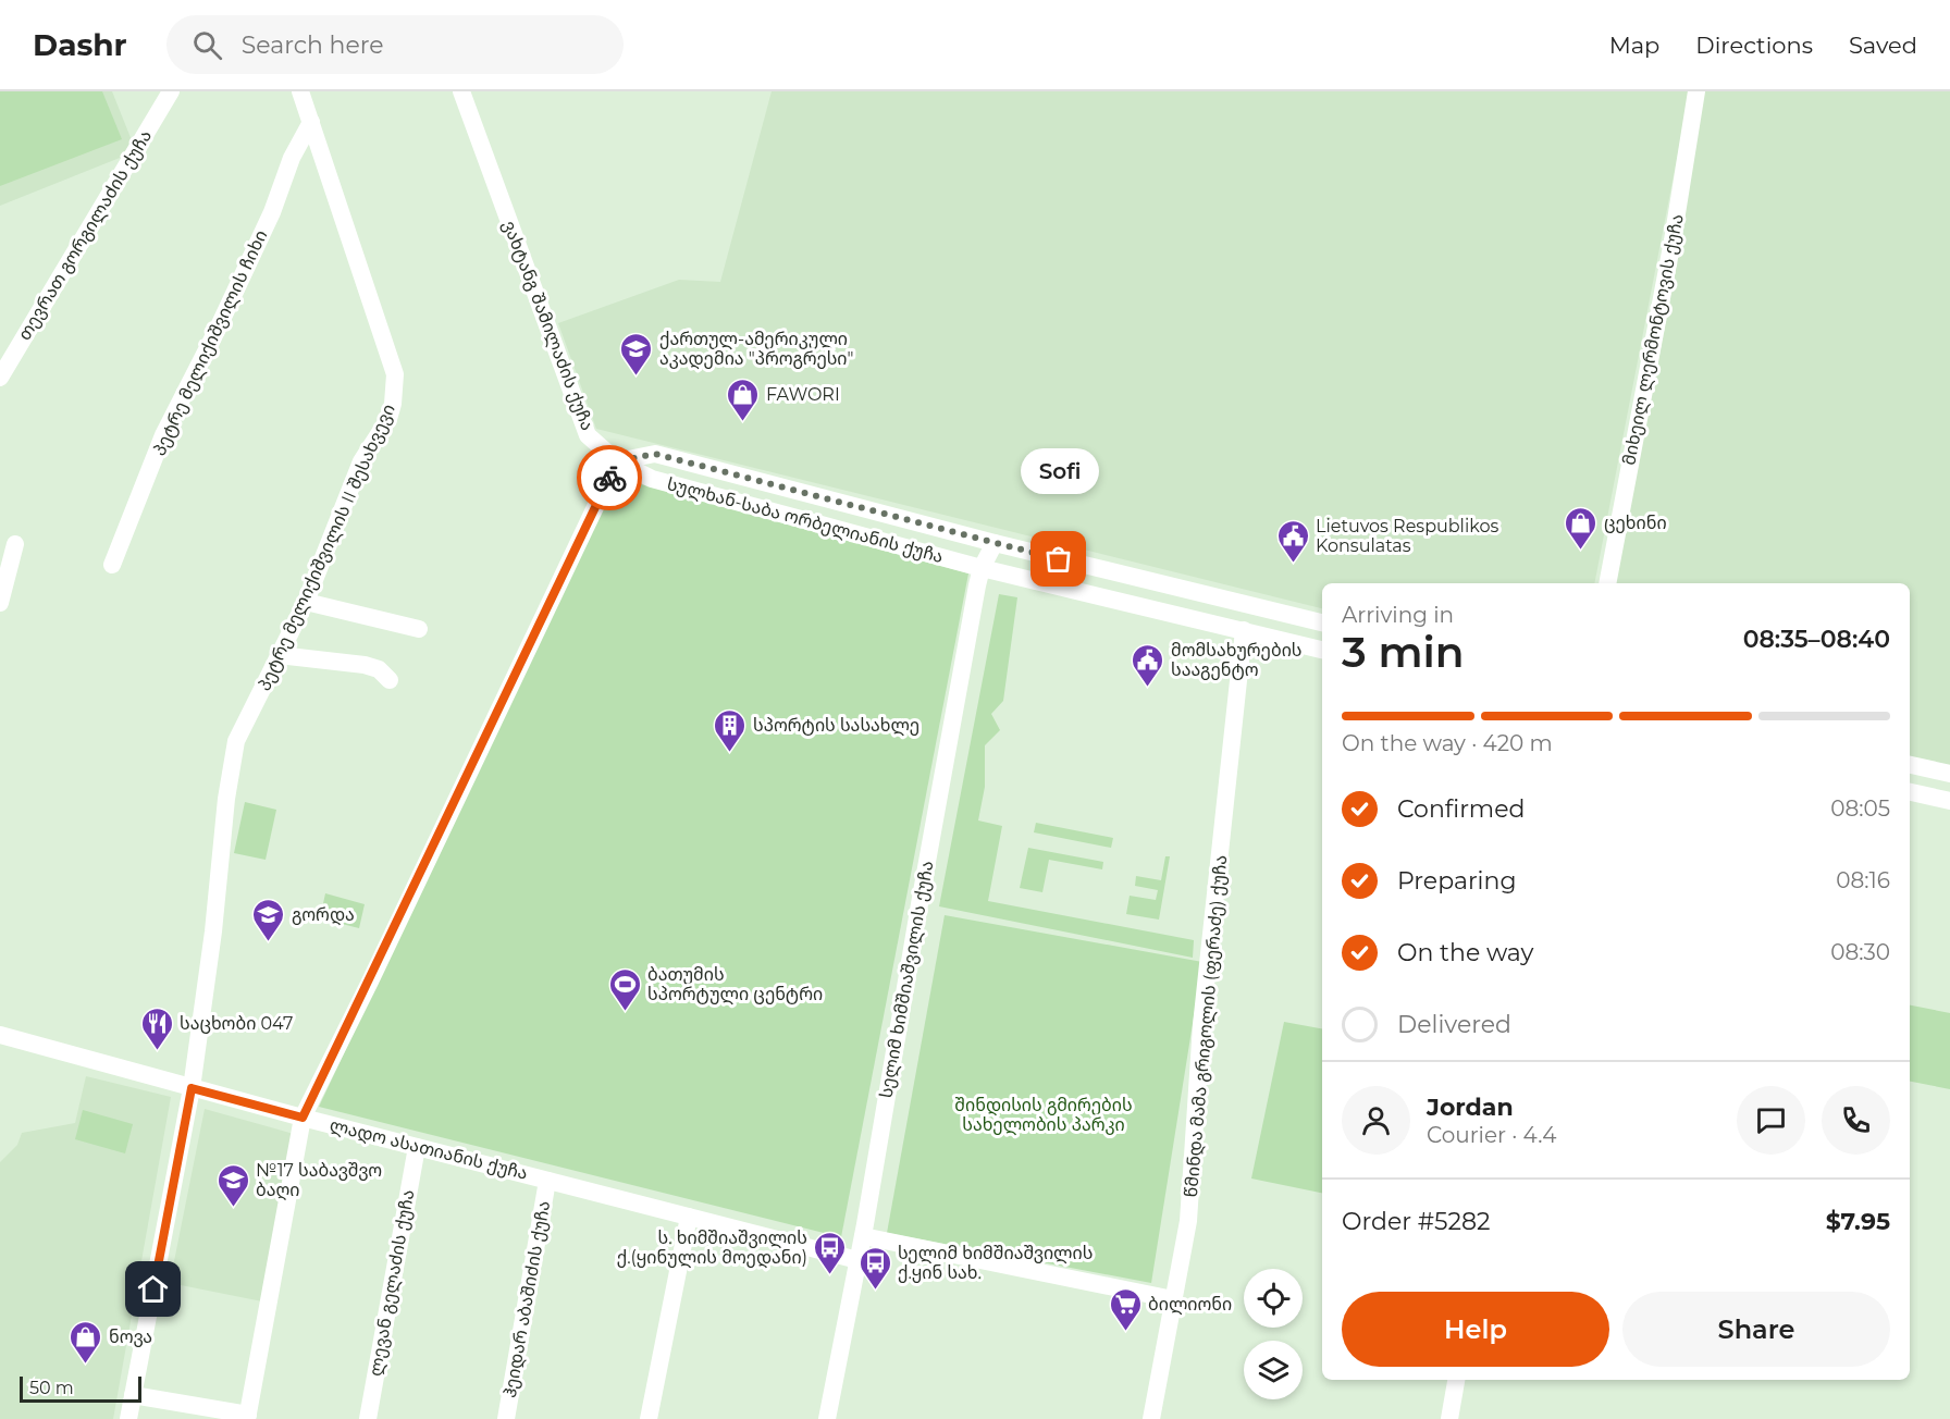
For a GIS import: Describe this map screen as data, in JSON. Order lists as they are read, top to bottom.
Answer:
{
  "streets": {
    "street": [
      "თევრათ გორგილაძის ქუჩა",
      "ვახტანგ შამილაძის ქუჩა",
      "მიხეილ ლერმონტოვის ქუჩა",
      "პეტრე მელიქიშვილის ჩიხი",
      "სულხან-საბა ორბელიანის ქუჩა",
      "პეტრე მელიქიშვილის II შესახვევი",
      "სელიმ ხიმშიაშვილის ქუჩა",
      "წმინდა მამა გრიგოლის (ფერაძე) ქუჩა",
      "ლადო ასათიანის ქუჩა",
      "ლევან გელაძის ქუჩა",
      "ჰეიდარ აბაშიძის ქუჩა"
    ]
  },
  "crossings": [
    ["ვახტანგ შამილაძის ქუჩა", "სულხან-საბა ორბელიანის ქუჩა"],
    ["პეტრე მელიქიშვილის ჩიხი", "პეტრე მელიქიშვილის II შესახვევი"],
    ["სულხან-საბა ორბელიანის ქუჩა", "სელიმ ხიმშიაშვილის ქუჩა"],
    ["სულხან-საბა ორბელიანის ქუჩა", "წმინდა მამა გრიგოლის (ფერაძე) ქუჩა"],
    ["პეტრე მელიქიშვილის II შესახვევი", "ლადო ასათიანის ქუჩა"],
    ["სელიმ ხიმშიაშვილის ქუჩა", "ლადო ასათიანის ქუჩა"],
    ["ლადო ასათიანის ქუჩა", "ლევან გელაძის ქუჩა"],
    ["ლადო ასათიანის ქუჩა", "ჰეიდარ აბაშიძის ქუჩა"]
  ],
  "parks": ["შინდისის გმირების სახელობის პარკი"],
  "places": {
    "school or university": ["ქართულ-ამერიკული აკადემია \"პროგრესი\"", "გორდა", "№17 საბავშვო ბაღი"],
    "shop": ["FAWORI", "ცეხინი", "ნოვა"],
    "other": ["Sofi"],
    "public building": ["Lietuvos Respublikos Konsulatas", "მომსახურების სააგენტო"],
    "building": ["სპორტის სასახლე"],
    "sports": ["ბათუმის სპორტული ცენტრი"],
    "restaurant": ["საცხობი 047"],
    "bus stop": ["ს. ხიმშიაშვილის ქ.(ყინულის მოედანი)", "სელიმ ხიმშიაშვილის ქ.ყინ სახ."],
    "supermarket": ["ბილიონი"]
  },
  "scale_bar": "50 m",
  "page": {
    "header": "Dashr",
    "search": "Search here",
    "nav": ["Map", "Directions", "Saved"],
    "bubble": "Sofi",
    "heading": ["3 min", "Arriving in", "08:35–08:40"],
    "panel": [
      "Jordan",
      "Courier · 4.4",
      "Order #5282",
      "$7.95"
    ],
    "bar": "On the way · 420 m",
    "list": [
      ["Confirmed", "08:05"],
      ["Preparing", "08:16"],
      ["On the way", "08:30"],
      "Delivered"
    ],
    "buttons": ["Help", "Share"],
    "scale": "50 m"
  }
}
